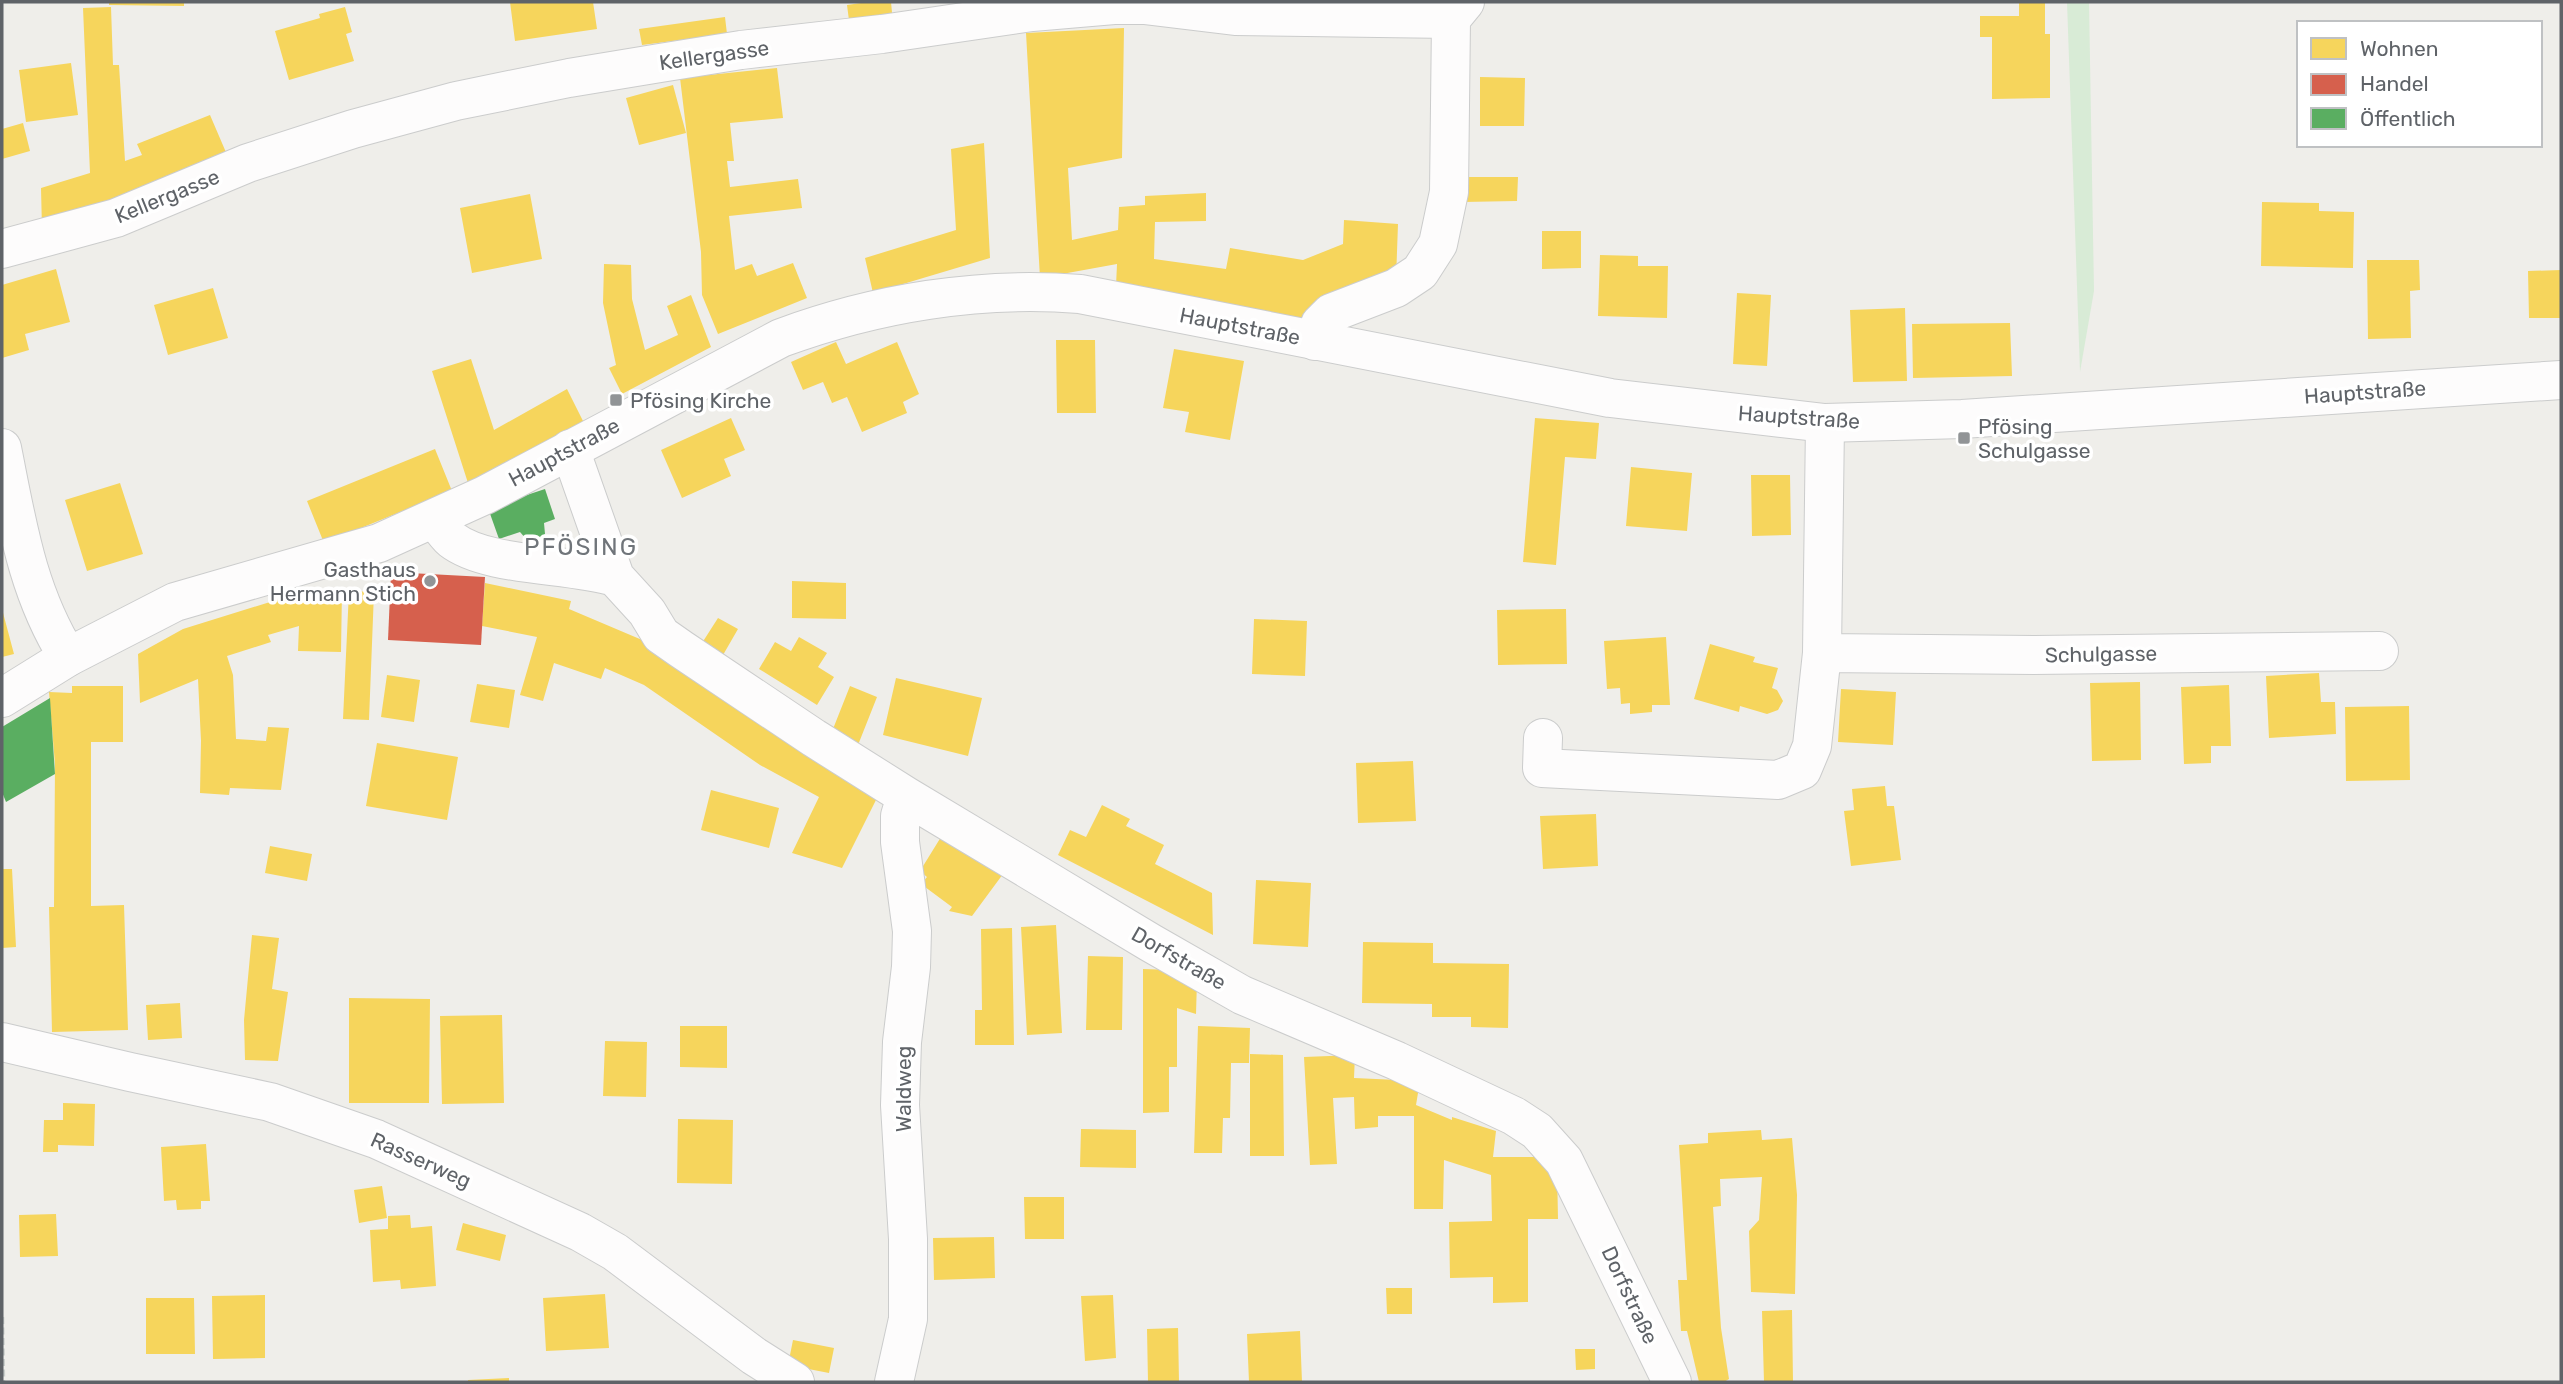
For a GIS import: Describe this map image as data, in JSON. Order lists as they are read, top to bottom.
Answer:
{
  "streets": {
    "street": [
      "Kellergasse",
      "Hauptstraße",
      "Schulgasse",
      "Dorfstraße",
      "Waldweg",
      "Rasserweg"
    ]
  },
  "crossings": [
    ["Hauptstraße", "Dorfstraße"],
    ["Dorfstraße", "Waldweg"]
  ],
  "districts": ["PFÖSING"],
  "places": {
    "transit": ["Pfösing Kirche", "Pfösing Schulgasse"],
    "other": ["Gasthaus Hermann Stich"]
  },
  "legend": ["Wohnen", "Handel", "Öffentlich"]
}
